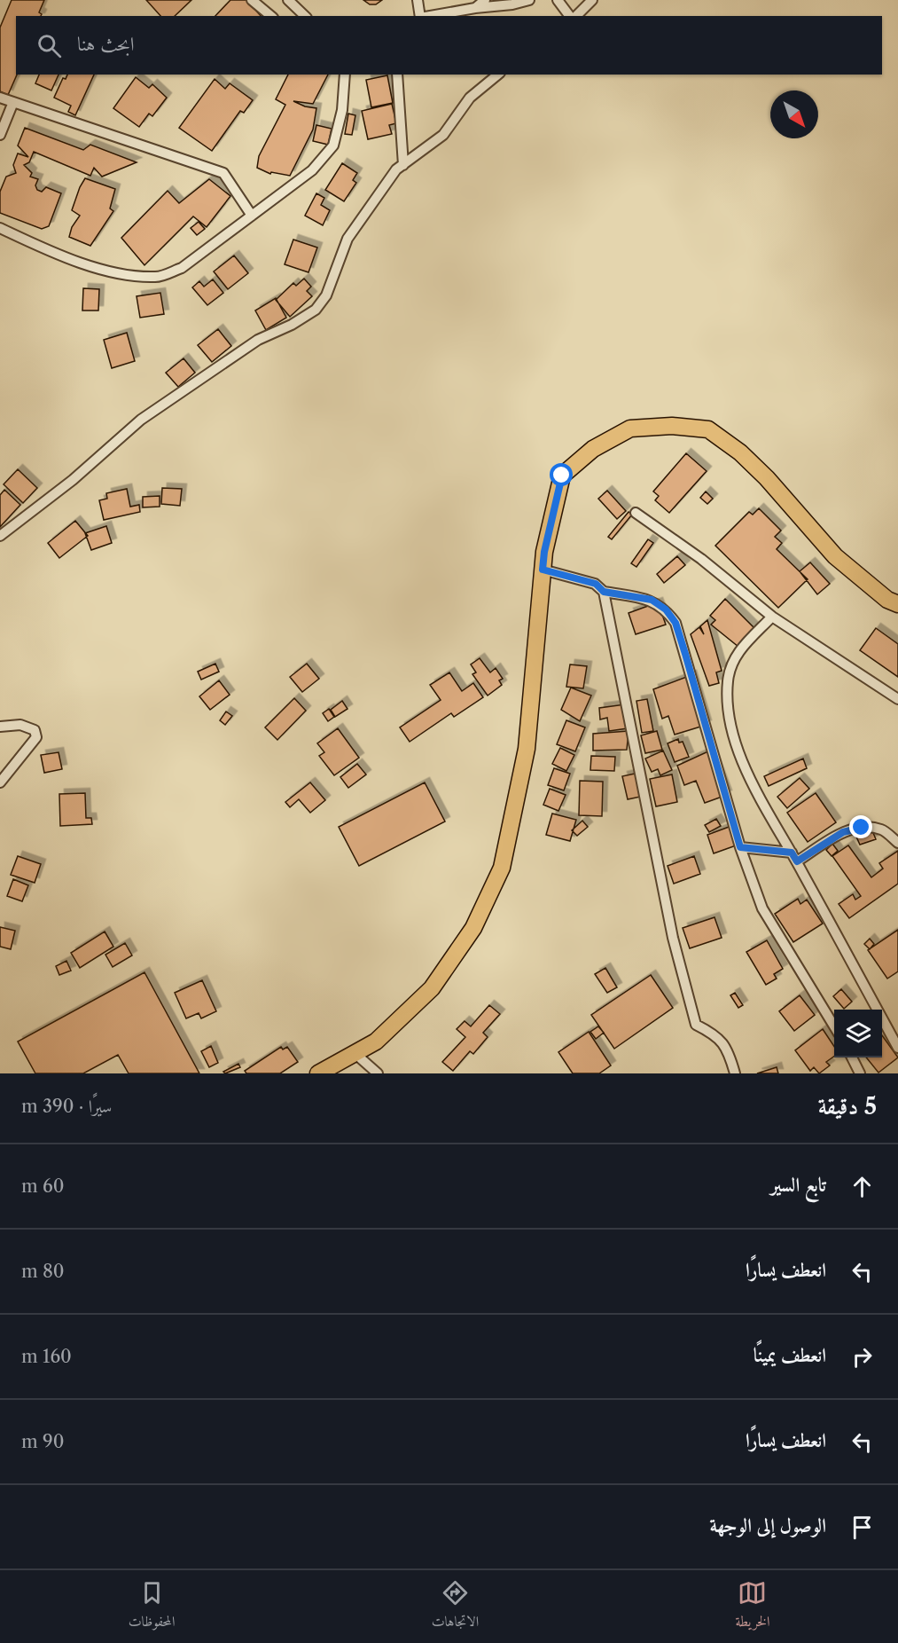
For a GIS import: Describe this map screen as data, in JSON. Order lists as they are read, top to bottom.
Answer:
{
  "north": "bottom right",
  "page": {
    "search": "ابحث هنا",
    "heading": ["5 دقيقة", "سيرًا · 390 m"],
    "list": [
      ["تابع السير", "60 m"],
      ["انعطف يسارًا", "80 m"],
      ["انعطف يمينًا", "160 m"],
      ["انعطف يسارًا", "90 m"],
      "الوصول إلى الوجهة"
    ],
    "nav": ["الخريطة", "الاتجاهات", "المحفوظات"]
  }
}
